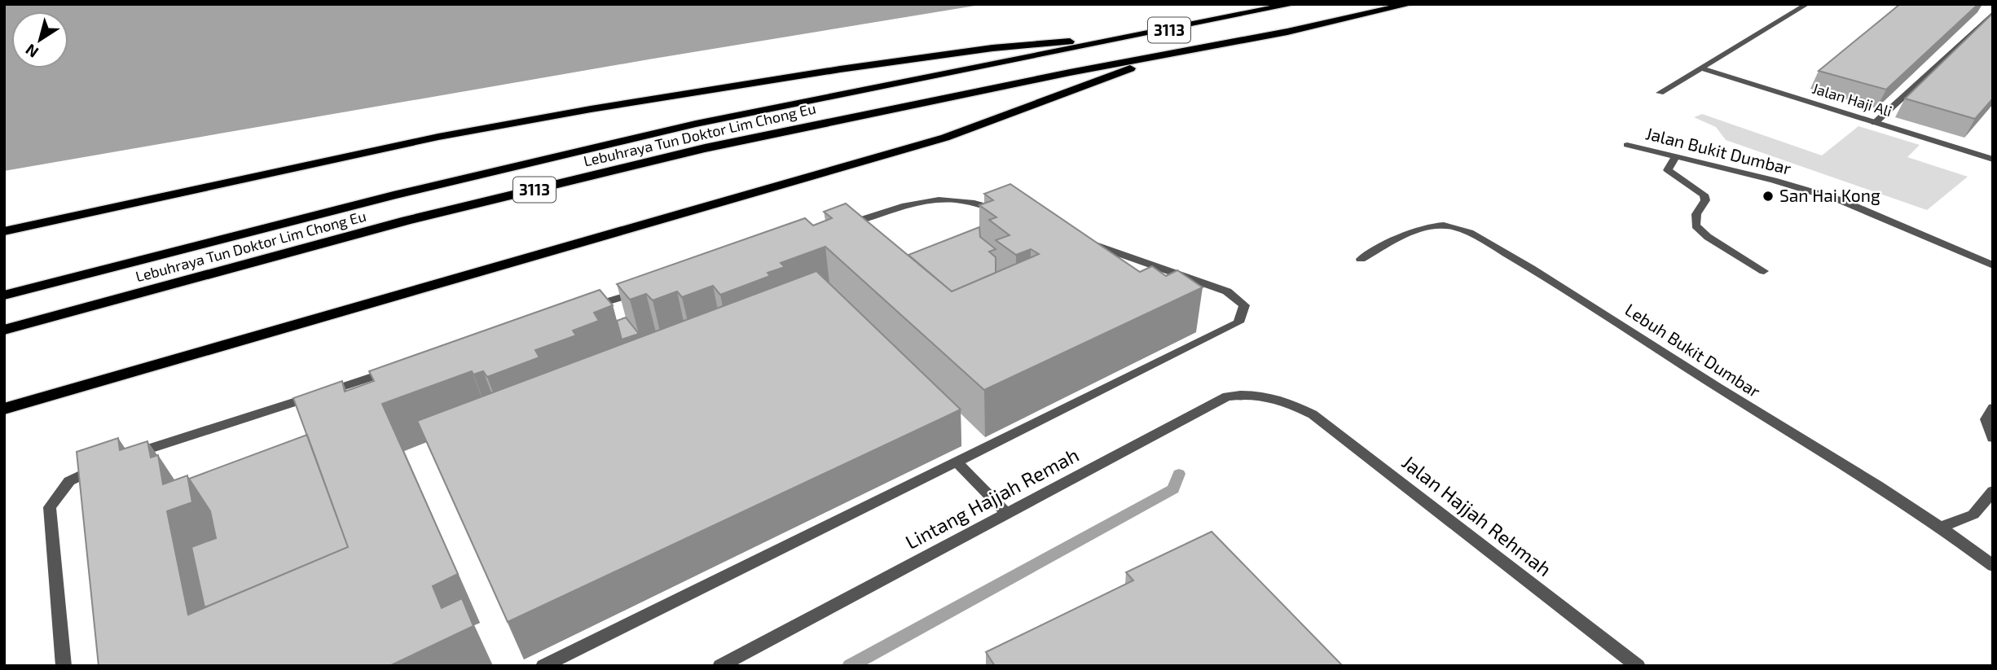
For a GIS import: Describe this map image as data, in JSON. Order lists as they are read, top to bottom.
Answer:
{
  "streets": {
    "highway": ["3113", "Lebuhraya Tun Doktor Lim Chong Eu"],
    "street": [
      "Jalan Haji Ali",
      "Jalan Bukit Dumbar",
      "Lebuh Bukit Dumbar",
      "Lintang Hajjah Remah",
      "Jalan Hajjah Rehmah"
    ]
  },
  "crossings": [
    ["Lintang Hajjah Remah", "Jalan Hajjah Rehmah"]
  ],
  "places": ["San Hai Kong"],
  "north": "bottom left"
}
